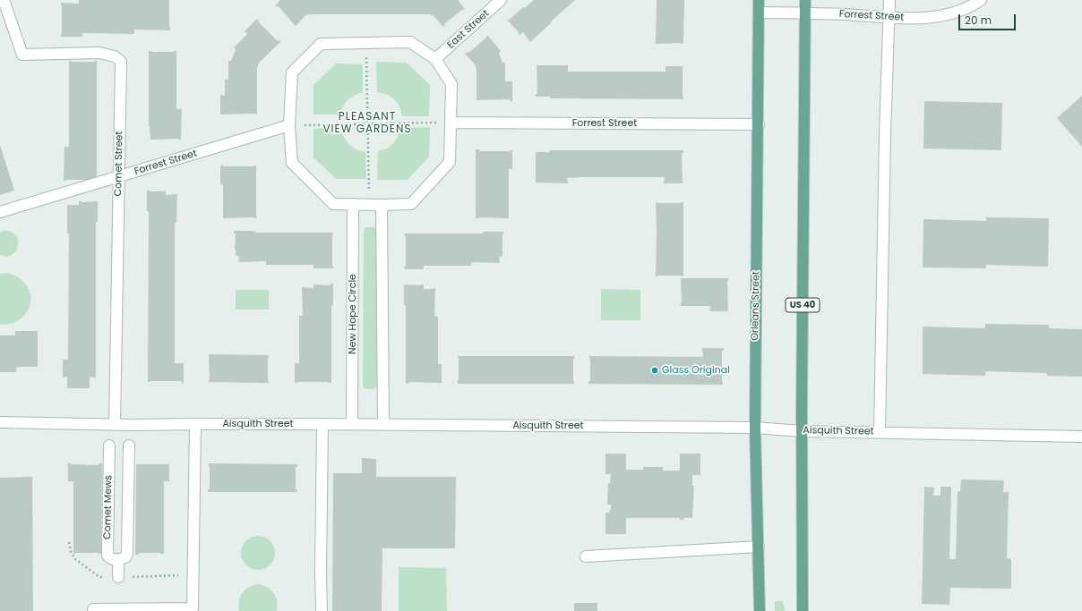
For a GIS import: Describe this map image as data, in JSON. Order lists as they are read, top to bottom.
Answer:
{
  "streets": {
    "main road": ["US 40", "Orleans Street"],
    "street": [
      "Forrest Street",
      "East Street",
      "Comet Street",
      "New Hope Circle",
      "Aisquith Street",
      "Comet Mews"
    ]
  },
  "crossings": [
    ["Forrest Street", "Comet Street"],
    ["Forrest Street", "US 40"],
    ["Forrest Street", "Orleans Street"],
    ["Comet Street", "Aisquith Street"],
    ["US 40", "Aisquith Street"],
    ["Orleans Street", "Aisquith Street"],
    ["New Hope Circle", "Aisquith Street"]
  ],
  "districts": ["PLEASANT VIEW GARDENS"],
  "places": ["Glass Original"],
  "scale_bar": "20 m"
}
